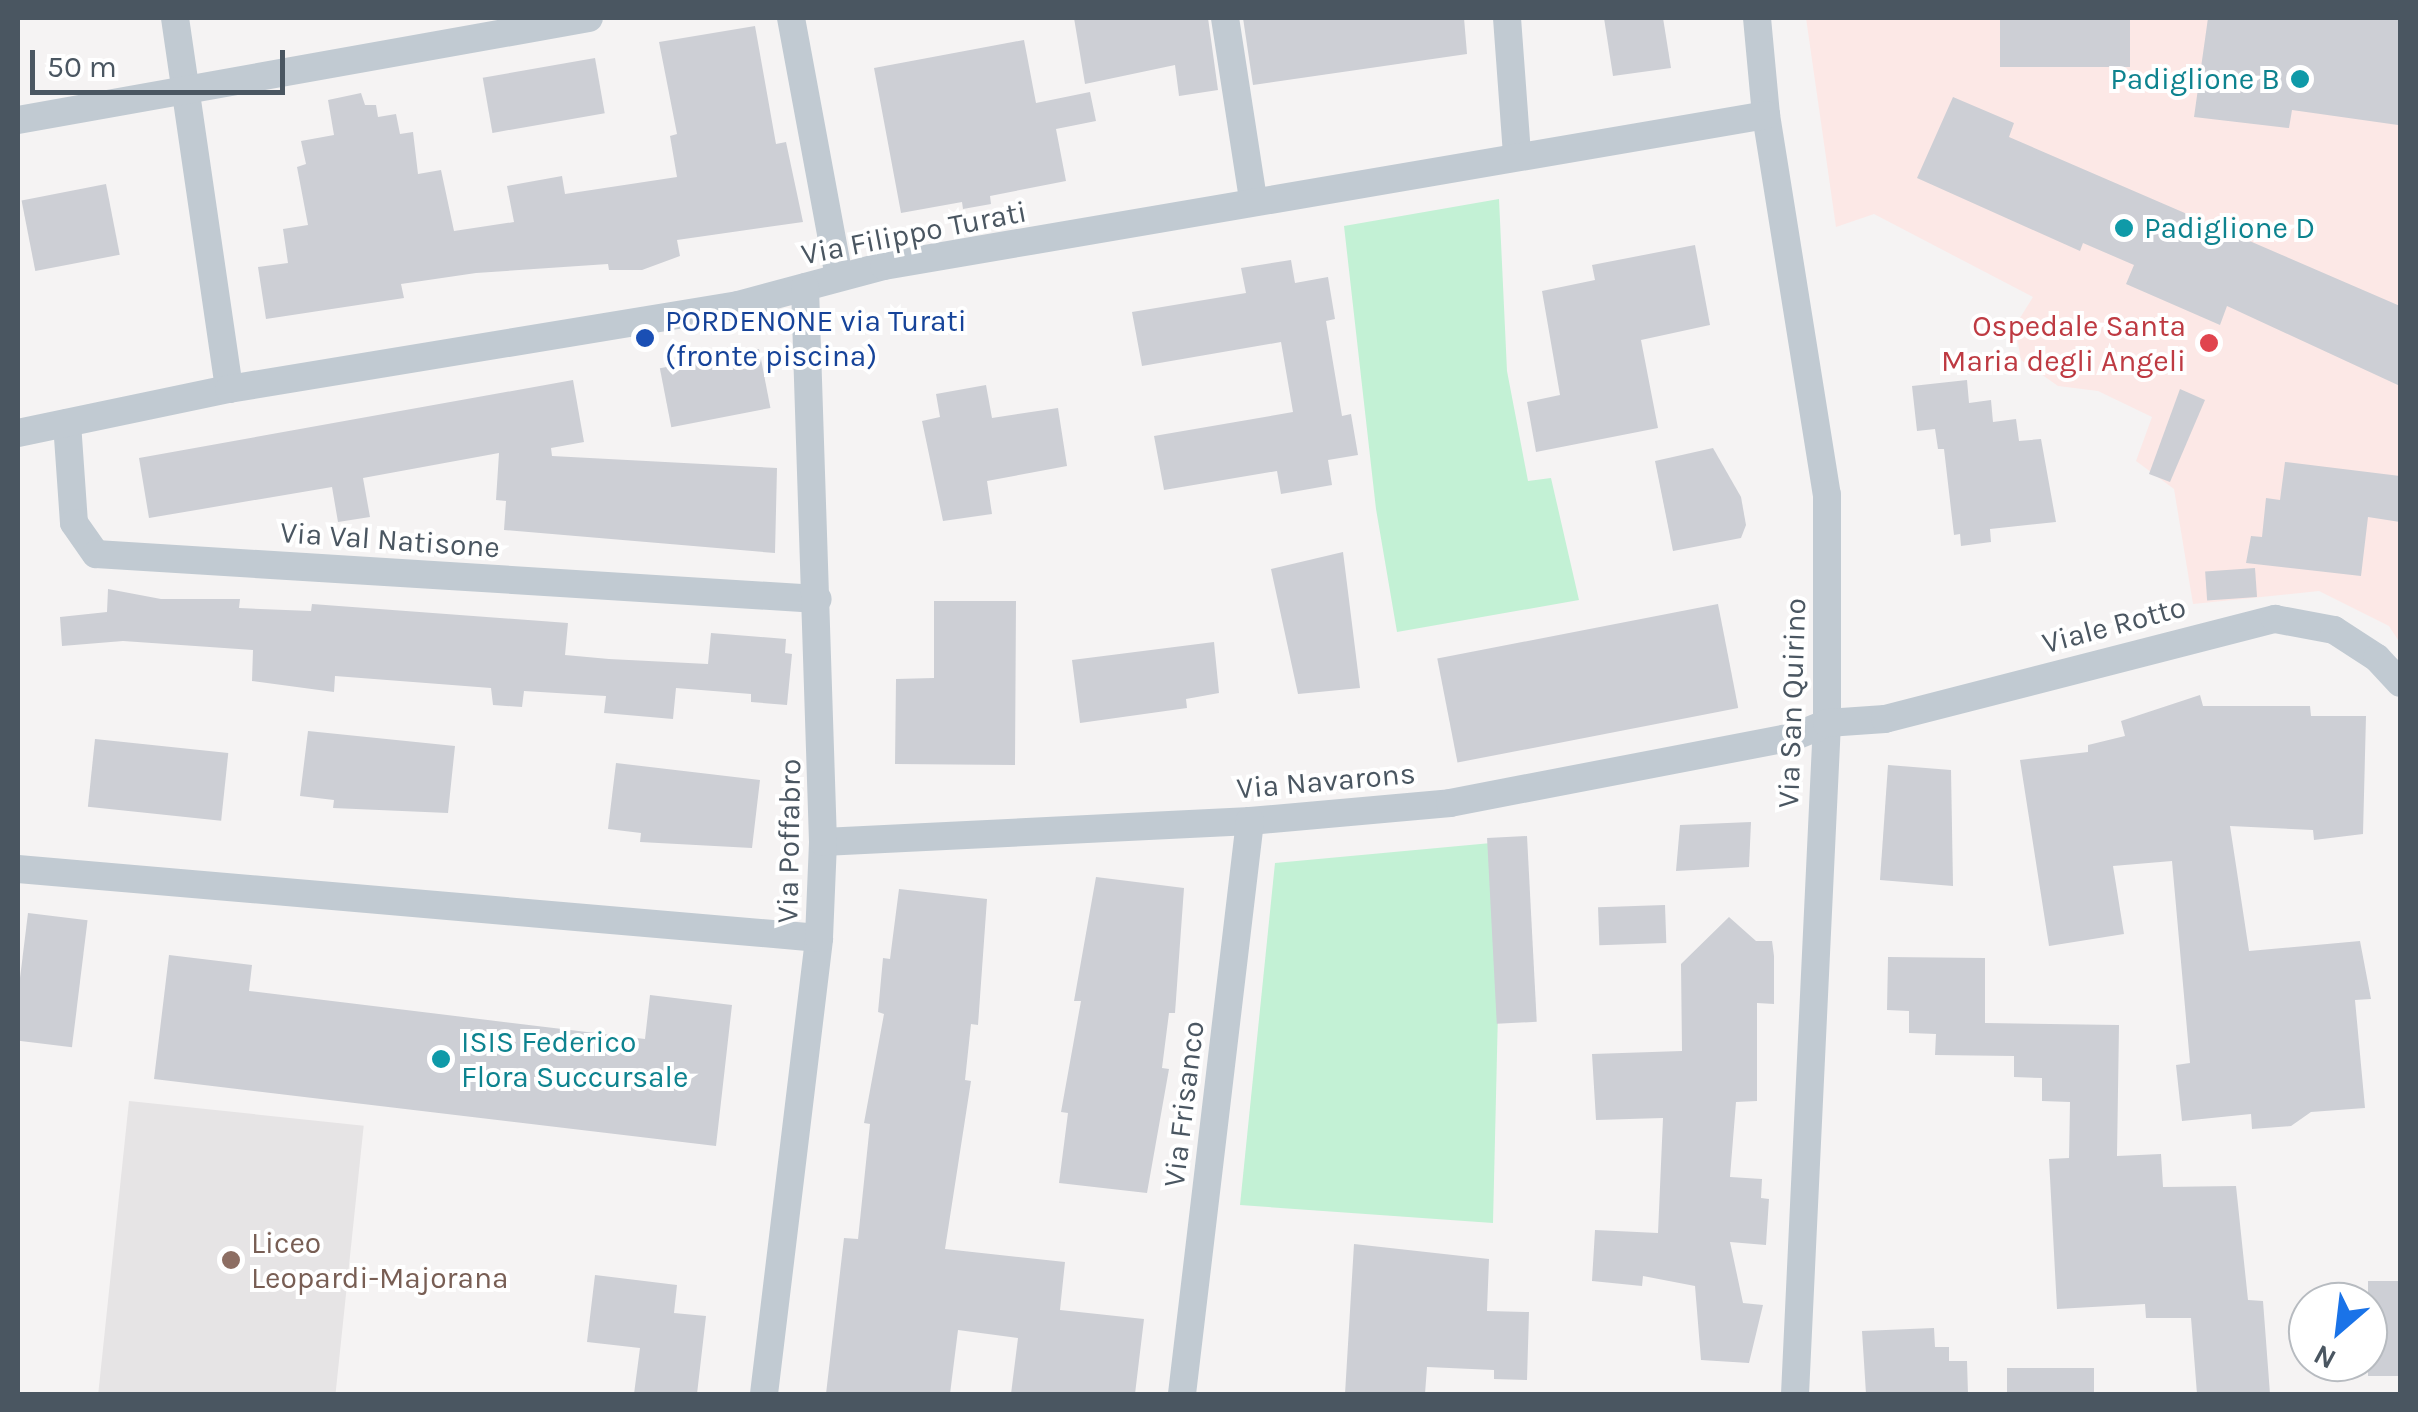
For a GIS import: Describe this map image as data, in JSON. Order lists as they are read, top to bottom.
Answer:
{
  "streets": {
    "street": [
      "Via Filippo Turati",
      "Via Val Natisone",
      "Viale Rotto",
      "Via San Quirino",
      "Via Navarons",
      "Via Poffabro",
      "Via Frisanco"
    ]
  },
  "crossings": [
    ["Via Filippo Turati", "Via Val Natisone"],
    ["Via Filippo Turati", "Via San Quirino"],
    ["Via Filippo Turati", "Via Poffabro"],
    ["Via Val Natisone", "Via Poffabro"],
    ["Viale Rotto", "Via San Quirino"],
    ["Viale Rotto", "Via Navarons"],
    ["Via San Quirino", "Via Navarons"],
    ["Via Navarons", "Via Poffabro"],
    ["Via Navarons", "Via Frisanco"]
  ],
  "places": [
    "Padiglione B",
    "Padiglione D",
    "PORDENONE via Turati (fronte piscina)",
    "Ospedale Santa Maria degli Angeli",
    "ISIS Federico Flora Succursale",
    "Liceo Leopardi-Majorana"
  ],
  "scale_bar": "50 m",
  "north": "bottom left"
}
